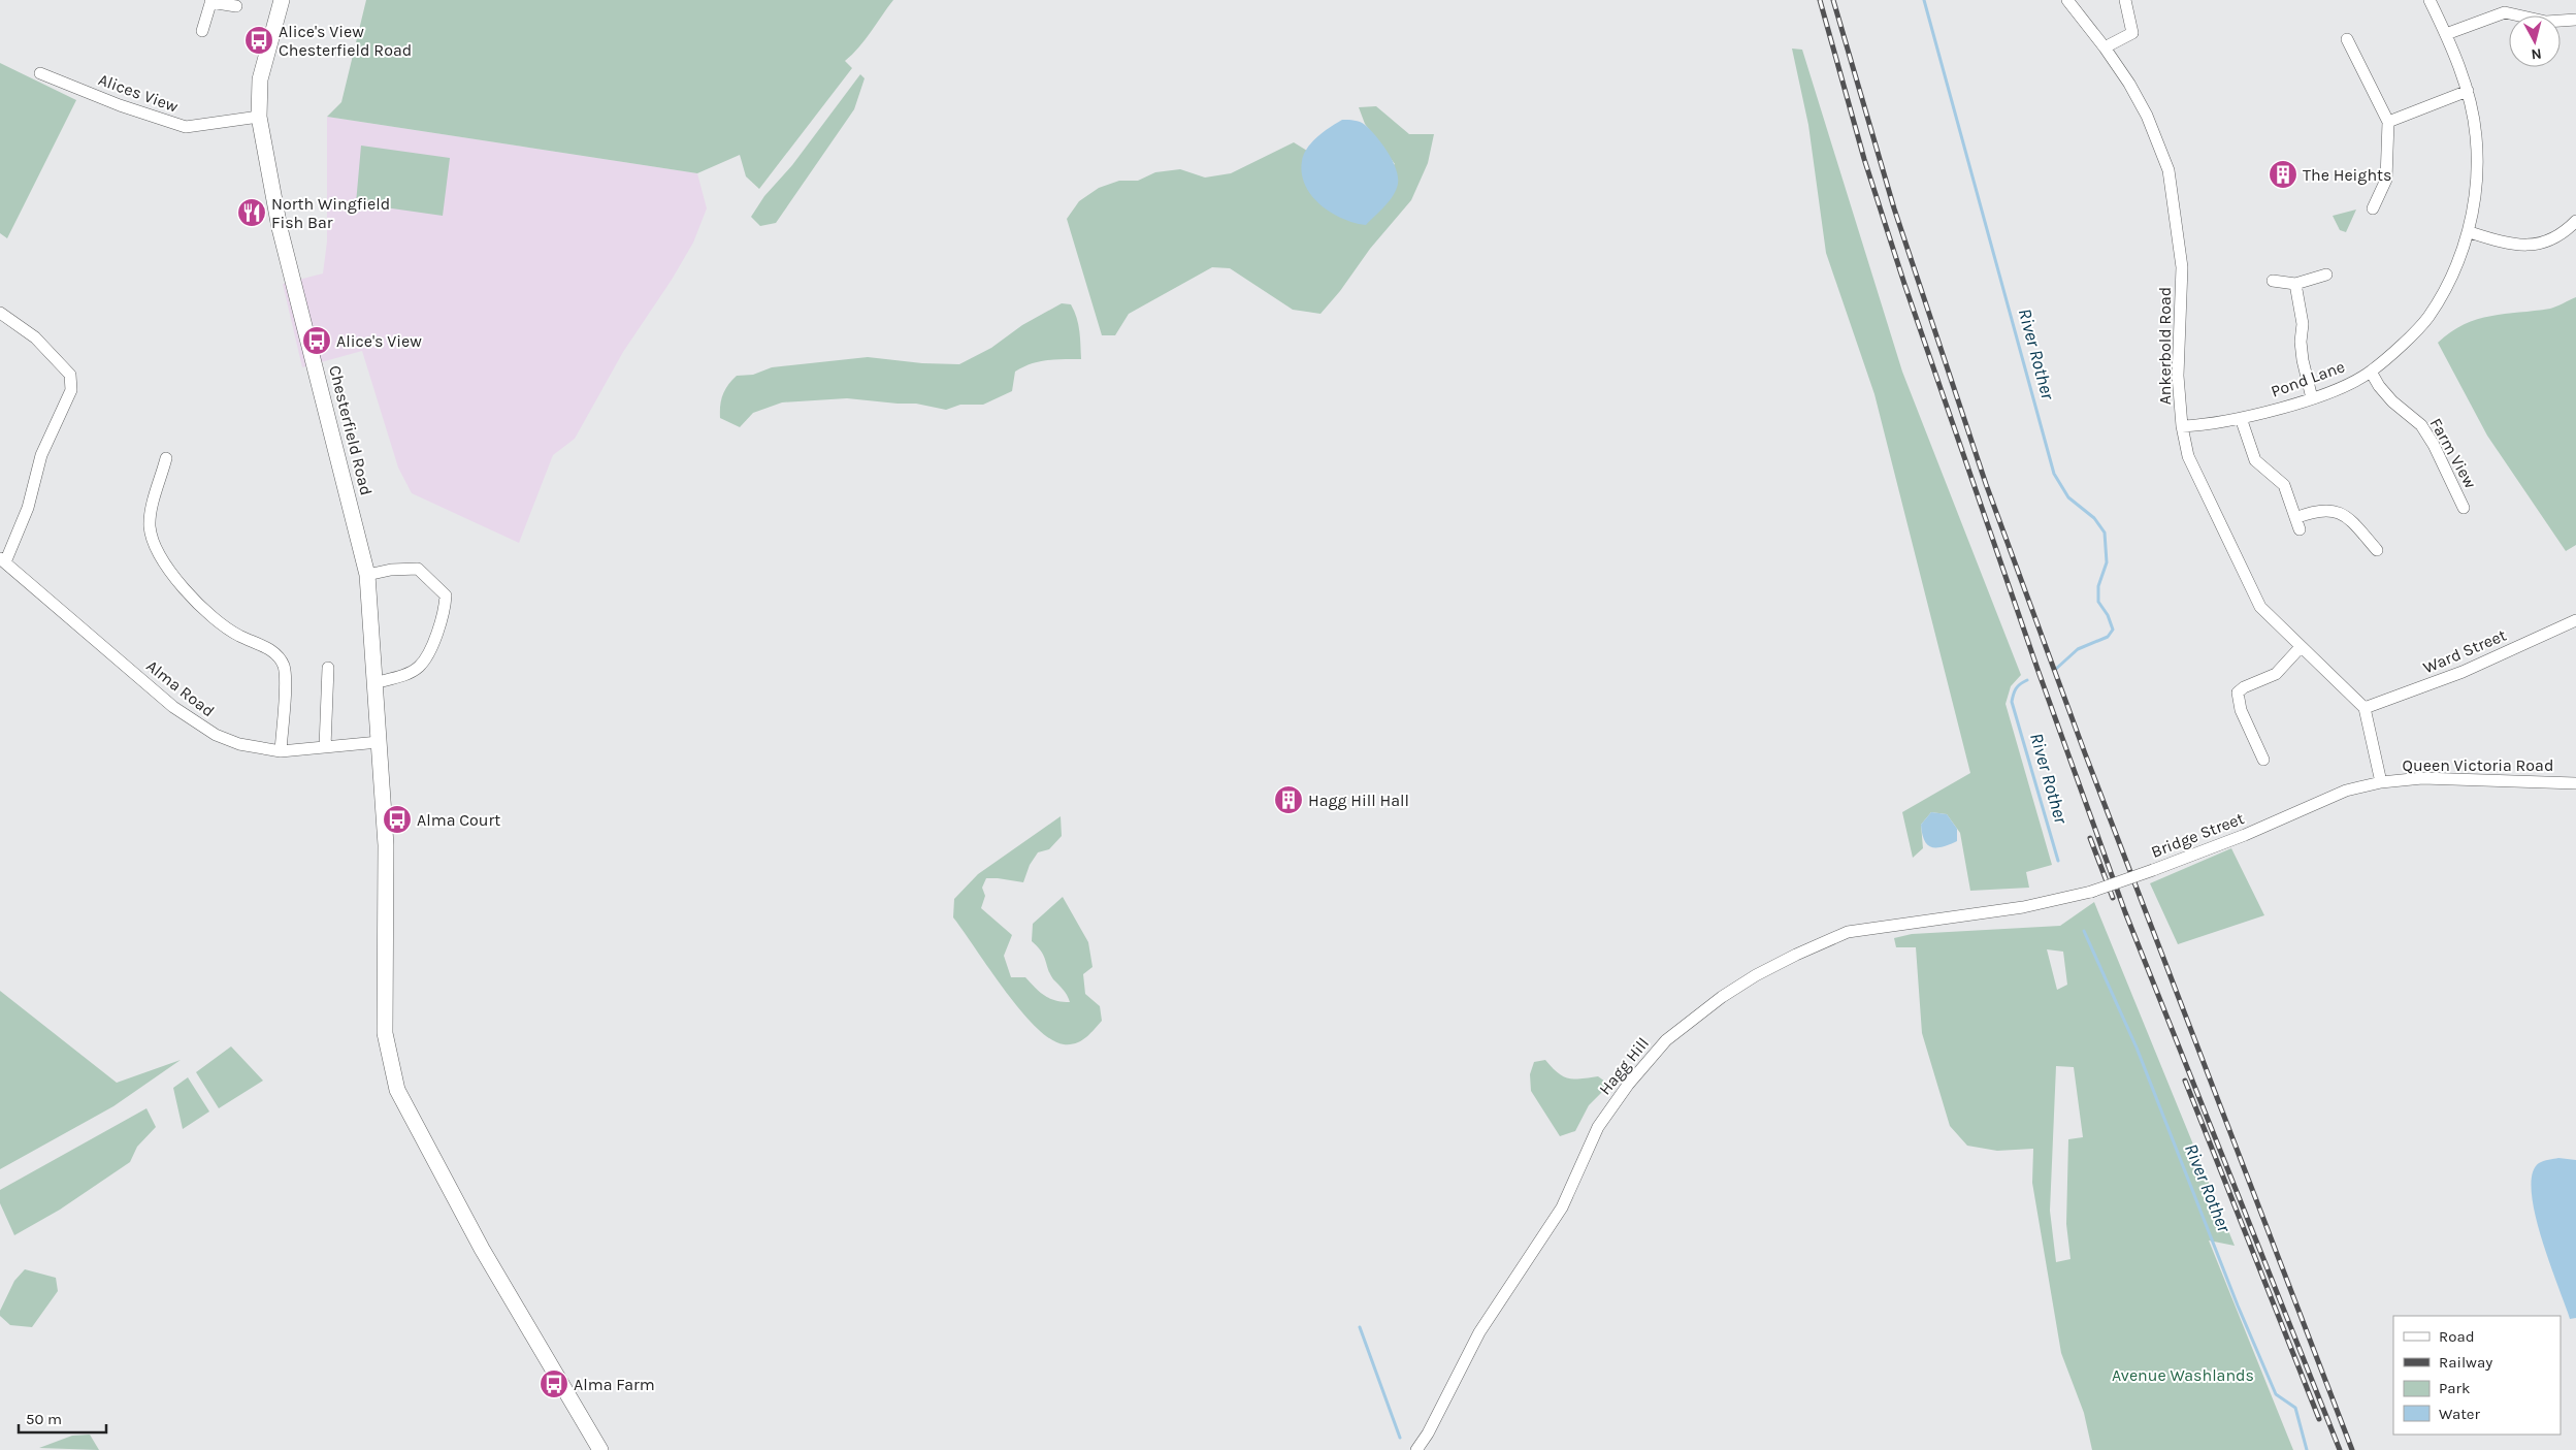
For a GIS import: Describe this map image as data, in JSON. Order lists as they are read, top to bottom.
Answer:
{
  "streets": {
    "main road": ["Chesterfield Road"],
    "street": [
      "Alices View",
      "Ankerbold Road",
      "Pond Lane",
      "Farm View",
      "Ward Street",
      "Alma Road",
      "Queen Victoria Road",
      "Bridge Street",
      "Hagg Hill"
    ]
  },
  "crossings": [
    ["Alices View", "Chesterfield Road"],
    ["Ankerbold Road", "Pond Lane"],
    ["Ankerbold Road", "Ward Street"],
    ["Pond Lane", "Farm View"],
    ["Chesterfield Road", "Alma Road"],
    ["Queen Victoria Road", "Bridge Street"],
    ["Bridge Street", "Hagg Hill"]
  ],
  "water": ["River Rother"],
  "parks": ["Avenue Washlands"],
  "places": {
    "bus stop": [
      "Alice's View Chesterfield Road",
      "Alice's View",
      "Alma Court",
      "Alma Farm"
    ],
    "building": ["The Heights", "Hagg Hill Hall"],
    "restaurant": ["North Wingfield Fish Bar"]
  },
  "legend": [
    "Road",
    "Railway",
    "Park",
    "Water"
  ],
  "scale_bar": "50 m",
  "north": "bottom"
}
